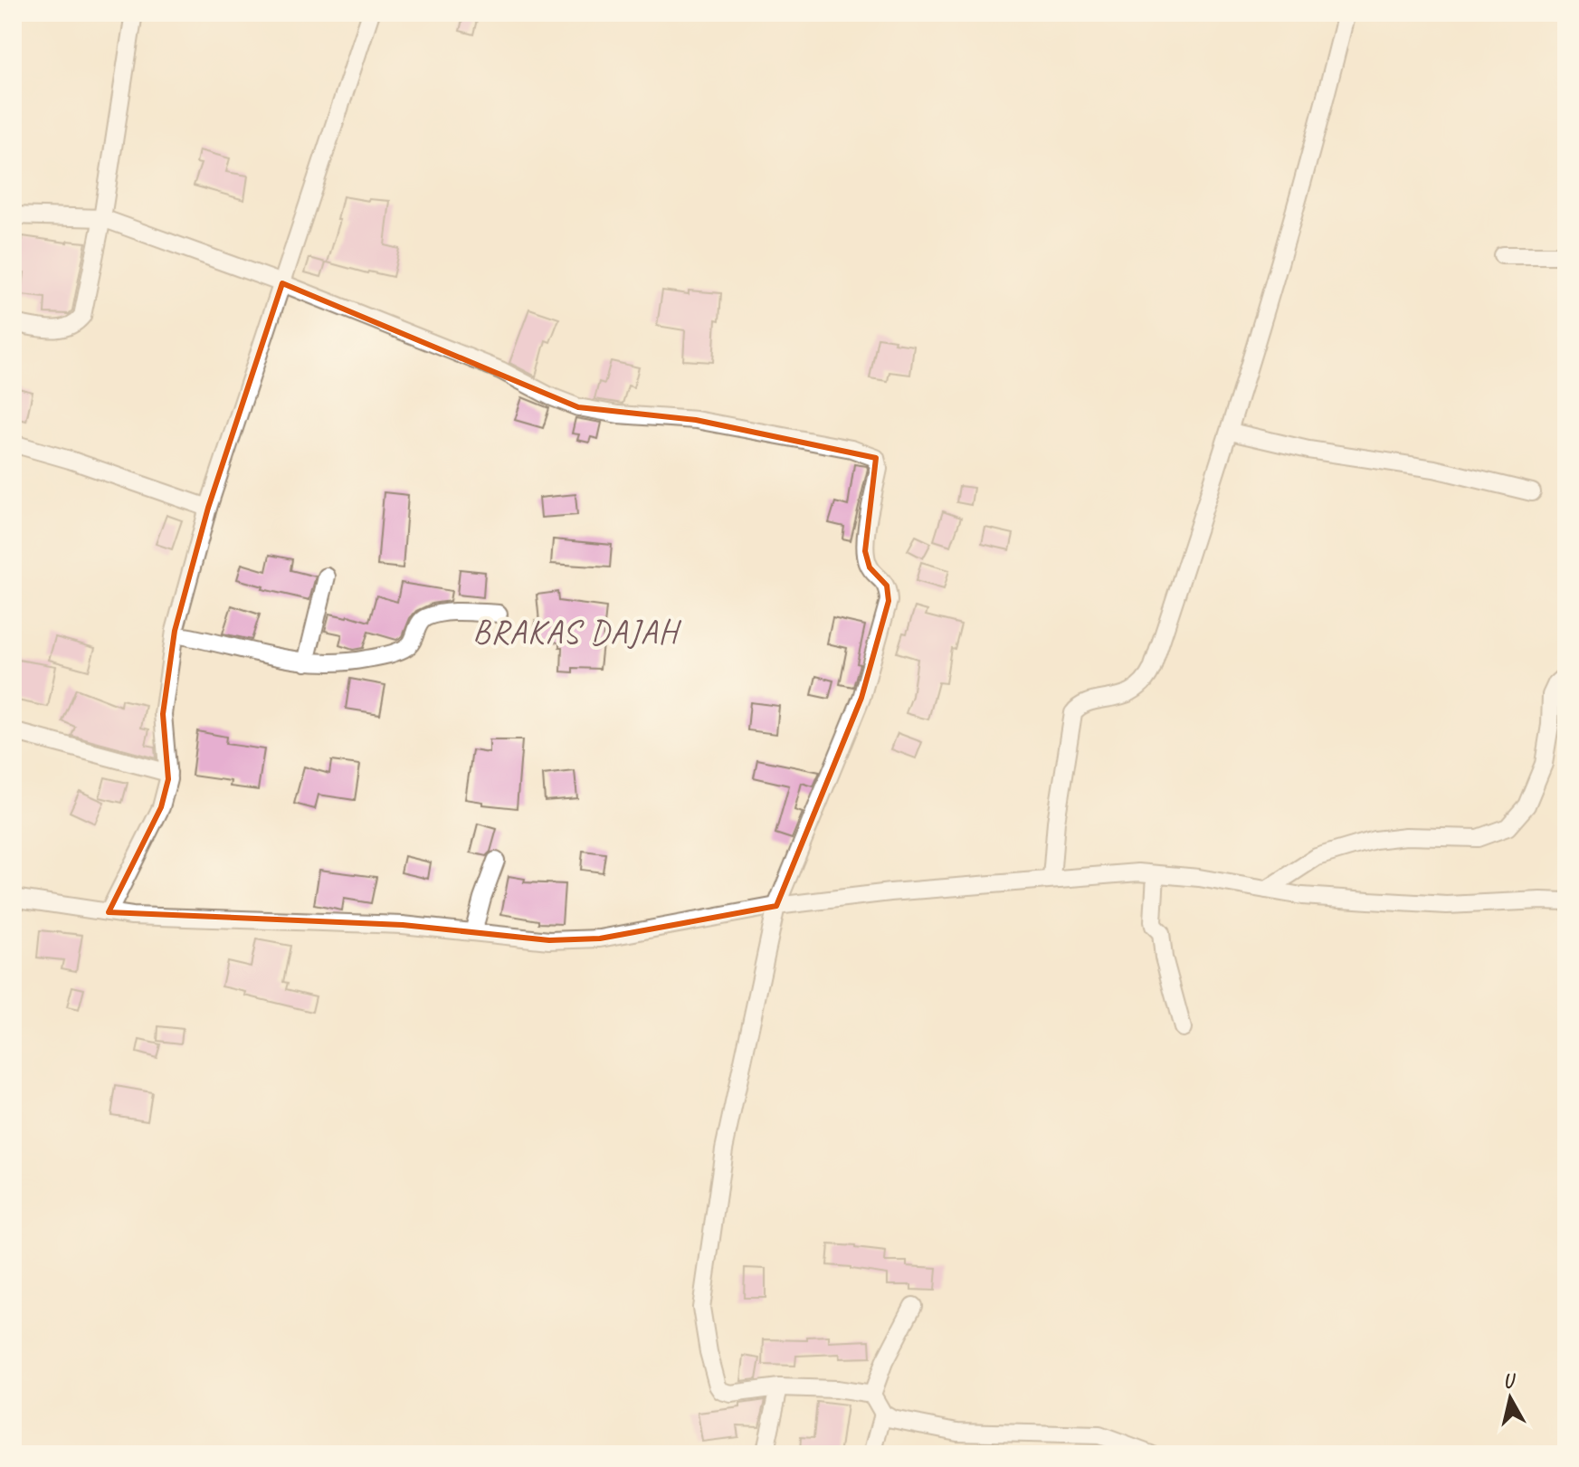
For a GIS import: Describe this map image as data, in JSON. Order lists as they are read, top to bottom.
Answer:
{
  "districts": ["BRAKAS DAJAH"],
  "north": "top"
}
